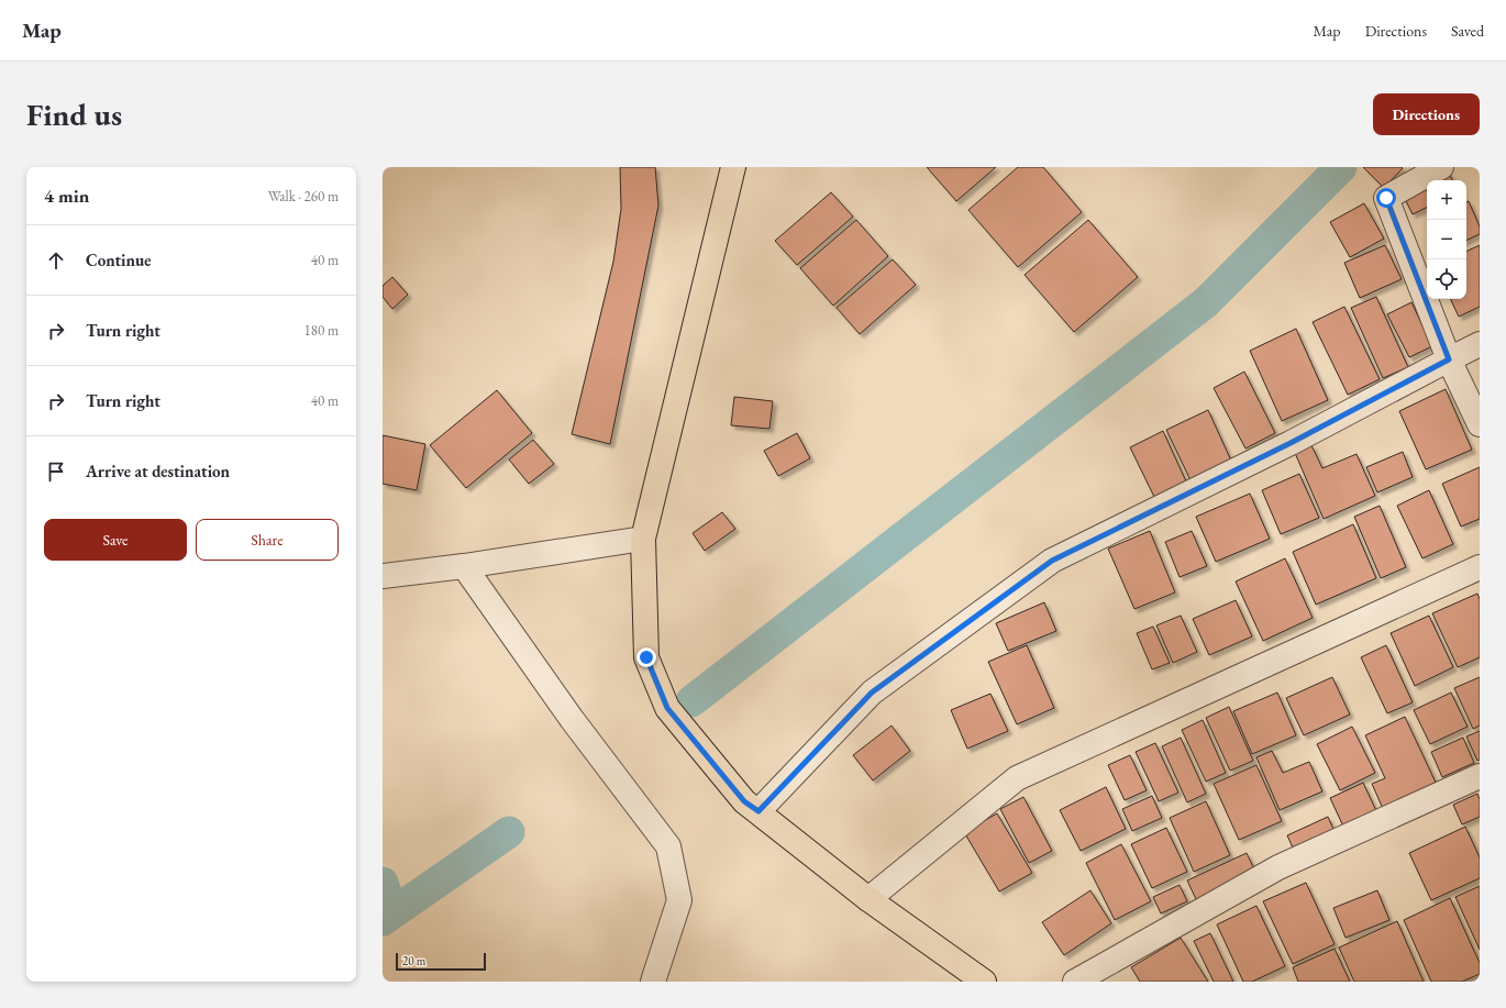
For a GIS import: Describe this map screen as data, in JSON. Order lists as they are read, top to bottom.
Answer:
{
  "scale_bar": "20 m",
  "page": {
    "header": "Map",
    "nav": ["Map", "Directions", "Saved"],
    "buttons": [
      "Directions",
      ["Save", "Share"]
    ],
    "title": "Find us",
    "heading": ["4 min", "Walk · 260 m"],
    "map_buttons": ["+", "−"],
    "list": [
      ["Continue", "40 m"],
      ["Turn right", "180 m"],
      ["Turn right", "40 m"],
      "Arrive at destination"
    ],
    "scale": "20 m"
  }
}
